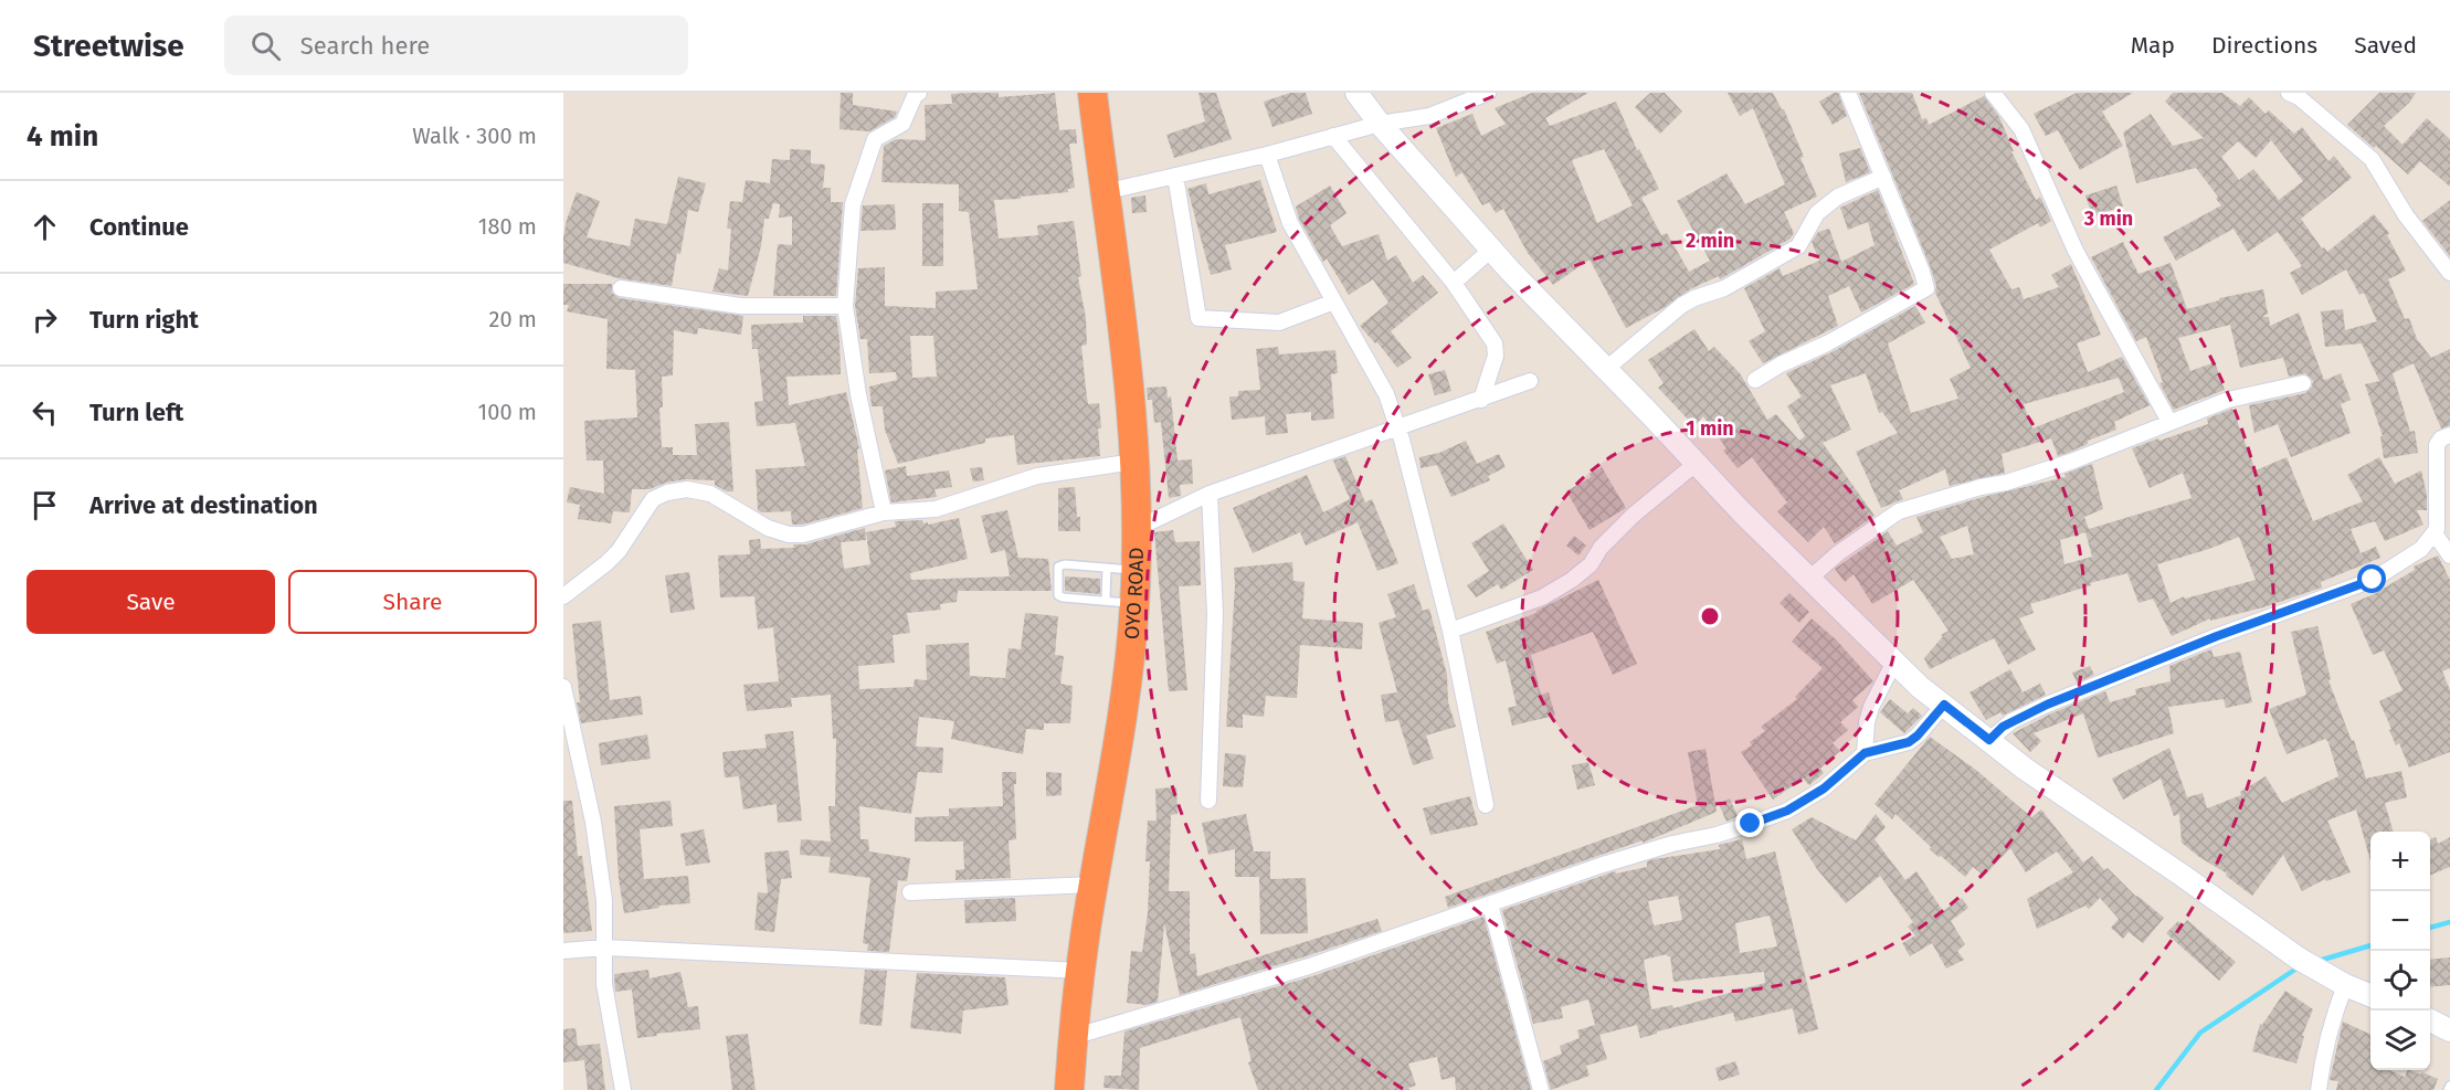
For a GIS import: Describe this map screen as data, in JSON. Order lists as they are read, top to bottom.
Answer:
{
  "streets": {
    "highway": ["OYO ROAD"]
  },
  "page": {
    "header": "Streetwise",
    "search": "Search here",
    "nav": ["Map", "Directions", "Saved"],
    "heading": ["4 min", "Walk · 300 m"],
    "list": [
      ["Continue", "180 m"],
      ["Turn right", "20 m"],
      ["Turn left", "100 m"],
      "Arrive at destination"
    ],
    "buttons": ["Save", "Share"],
    "map_buttons": ["+", "−"]
  },
  "rings": ["3 min", "2 min", "1 min"]
}
